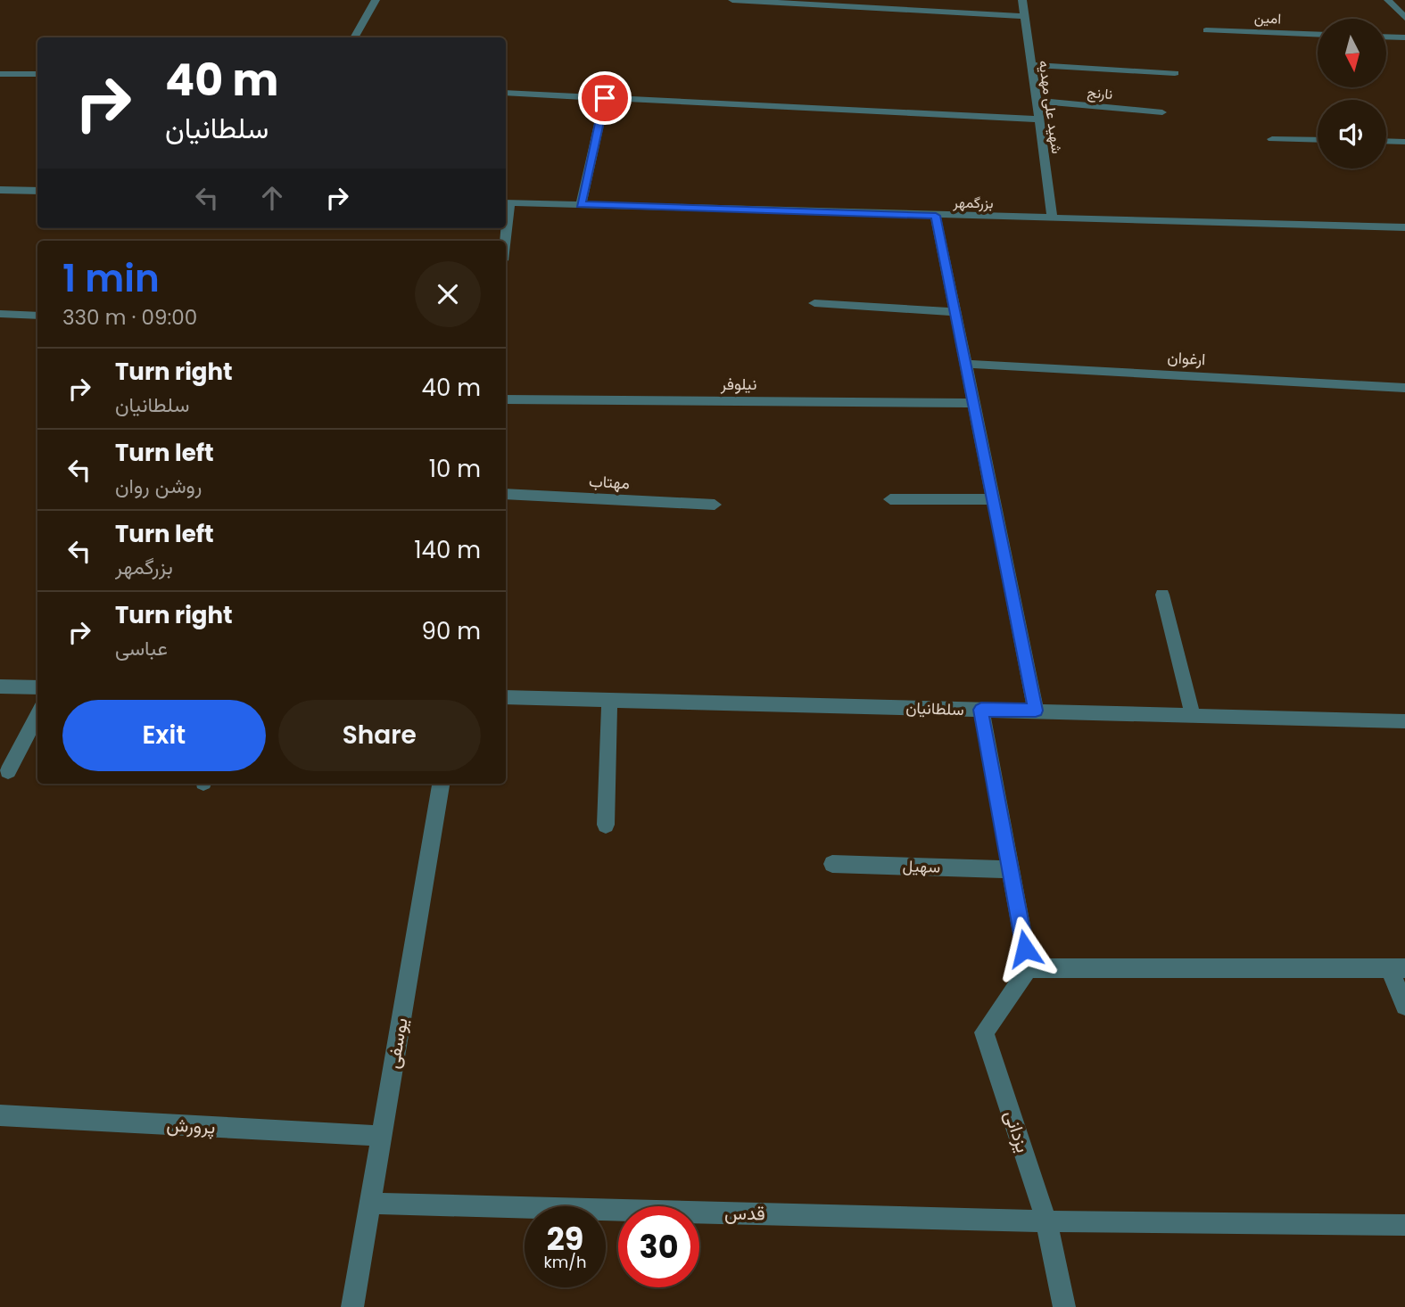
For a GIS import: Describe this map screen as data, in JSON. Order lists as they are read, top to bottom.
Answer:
{
  "streets": {
    "street": [
      "امین",
      "نارنج",
      "شهید علی مهدیه",
      "بزرگمهر",
      "ارغوان",
      "نیلوفر",
      "مهتاب",
      "سلطانیان",
      "سهیل",
      "یوسفی",
      "پرورش",
      "یزدانی",
      "قدس"
    ]
  },
  "crossings": [
    ["نارنج", "شهید علی مهدیه"],
    ["شهید علی مهدیه", "بزرگمهر"],
    ["یوسفی", "پرورش"],
    ["یوسفی", "قدس"],
    ["یزدانی", "قدس"]
  ],
  "north": "bottom",
  "page": {
    "turn": ["40 m", "سلطانیان"],
    "heading": ["1 min", "330 m · 09:00"],
    "list": [
      {
        "name": "Turn right",
        "note": "سلطانیان",
        "value": "40 m"
      },
      {
        "name": "Turn left",
        "note": "روشن روان",
        "value": "10 m"
      },
      {
        "name": "Turn left",
        "note": "بزرگمهر",
        "value": "140 m"
      },
      {
        "name": "Turn right",
        "note": "عباسی",
        "value": "90 m"
      }
    ],
    "buttons": ["Exit", "Share"],
    "speed": "29 km/h",
    "limit": "30"
  }
}
